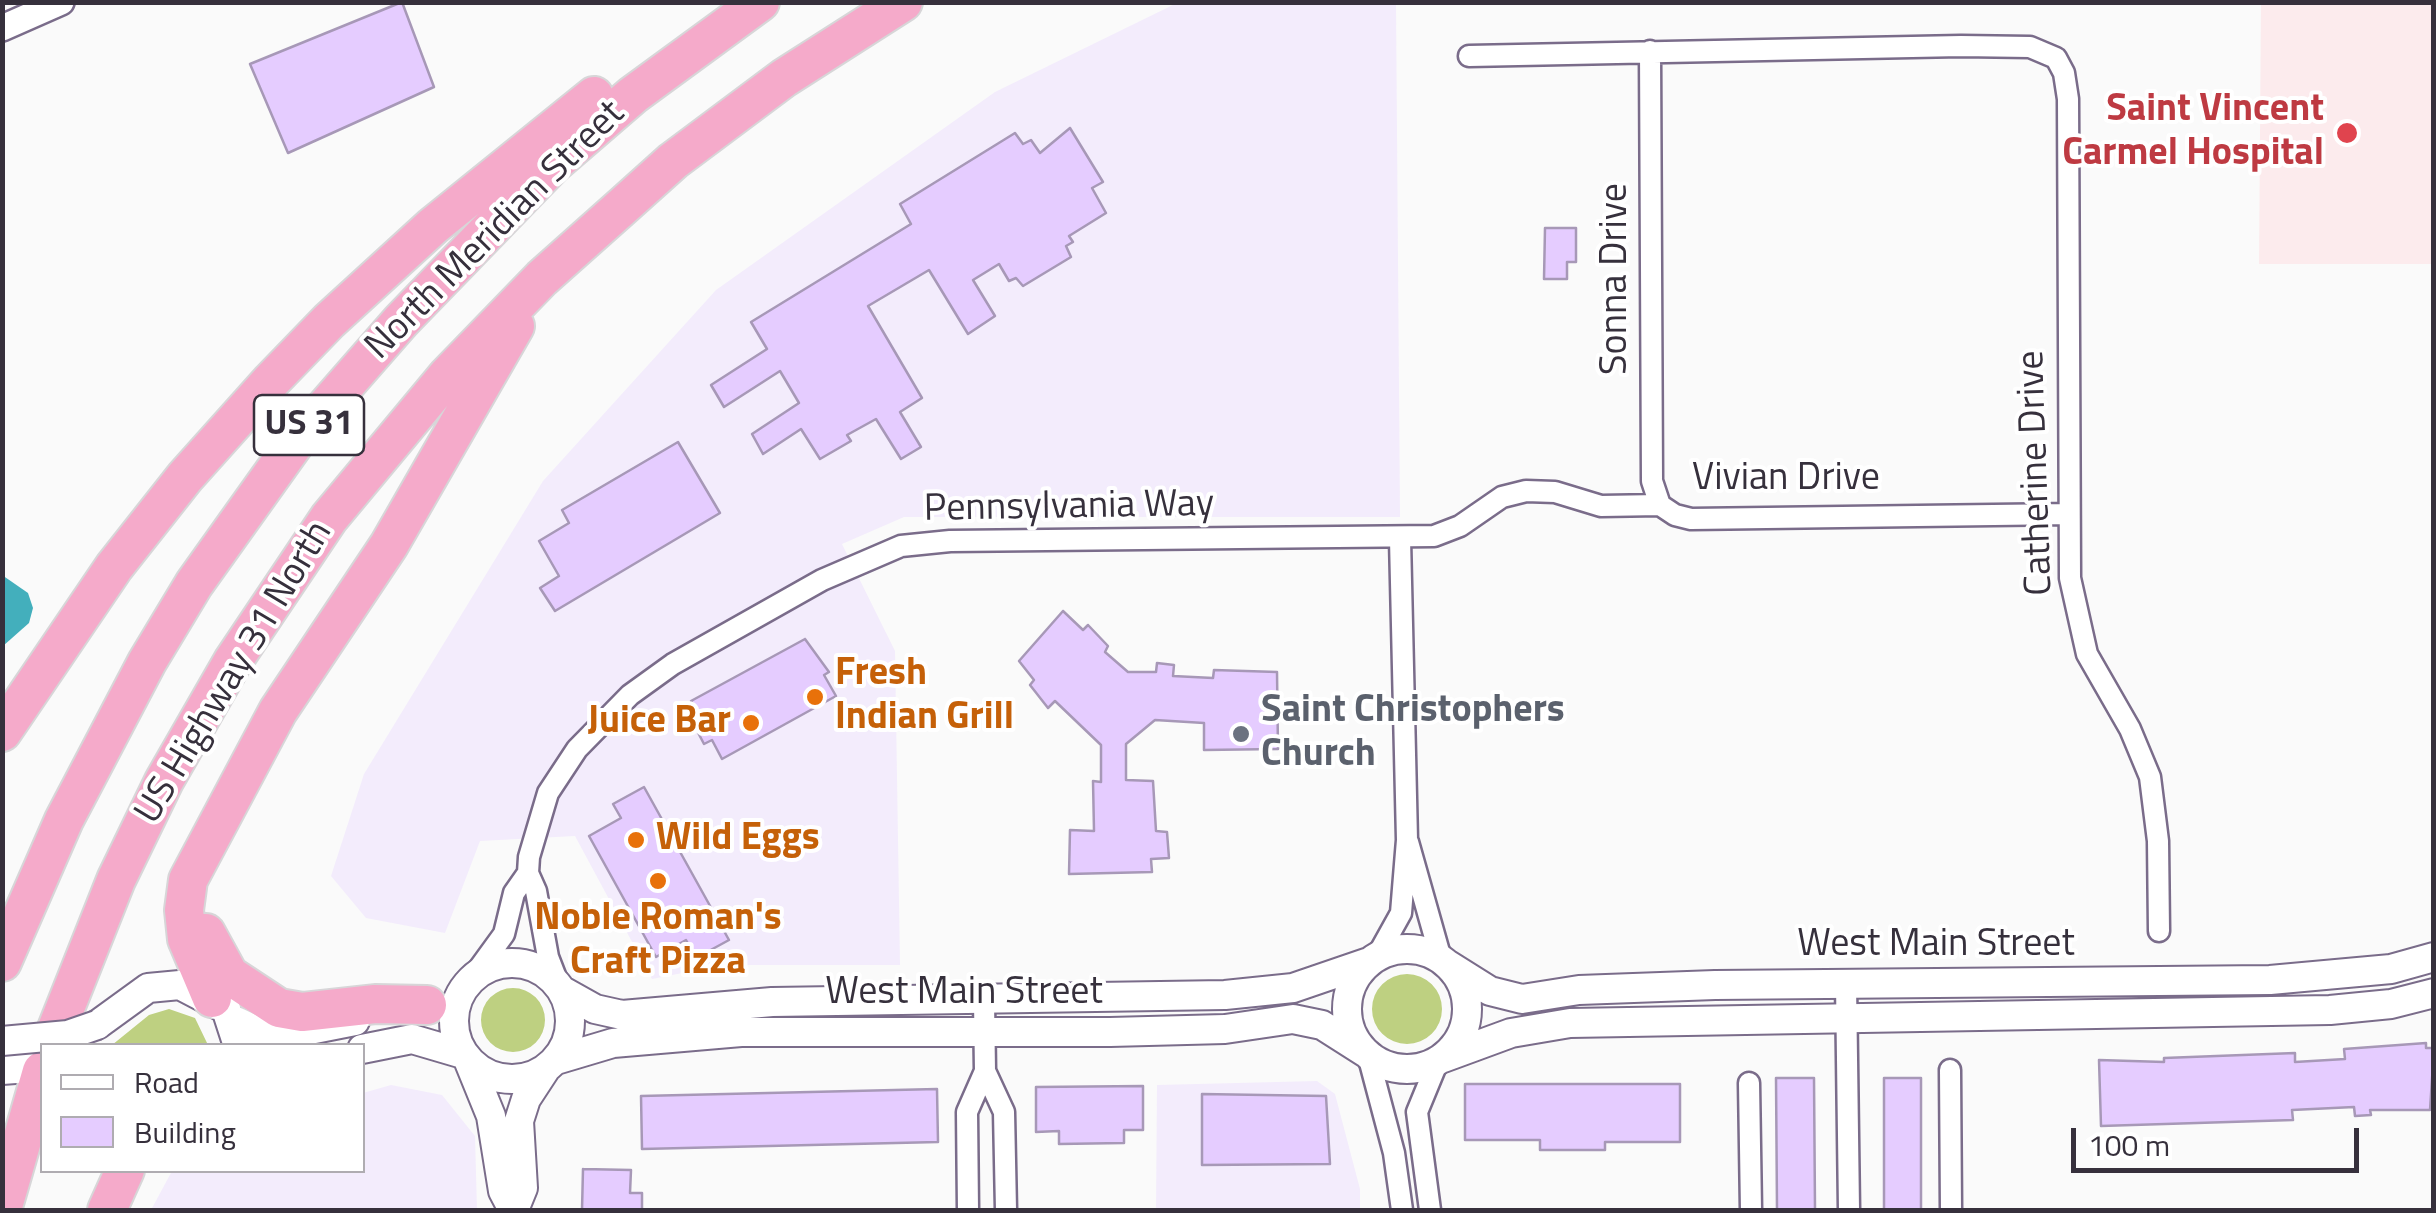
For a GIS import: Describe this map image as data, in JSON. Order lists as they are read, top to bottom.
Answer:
{
  "streets": {
    "highway": ["North Meridian Street", "US 31", "US Highway 31 North"],
    "main road": ["West Main Street"],
    "street": [
      "Sonna Drive",
      "Catherine Drive",
      "Vivian Drive",
      "Pennsylvania Way"
    ]
  },
  "crossings": [
    ["Sonna Drive", "Catherine Drive"],
    ["Sonna Drive", "Vivian Drive"],
    ["Catherine Drive", "Vivian Drive"],
    ["Vivian Drive", "Pennsylvania Way"],
    ["Pennsylvania Way", "West Main Street"]
  ],
  "places": [
    "Saint Vincent Carmel Hospital",
    "Fresh Indian Grill",
    "Juice Bar",
    "Saint Christophers Church",
    "Wild Eggs",
    "Noble Roman's Craft Pizza"
  ],
  "legend": ["Road", "Building"],
  "scale_bar": "100 m"
}
